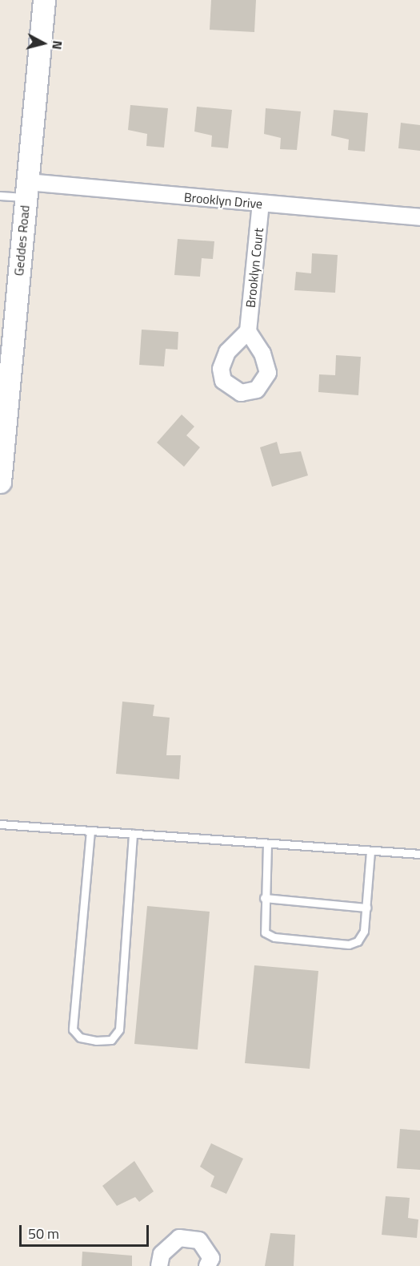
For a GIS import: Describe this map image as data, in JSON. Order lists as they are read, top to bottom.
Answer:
{
  "streets": {
    "main road": ["Geddes Road"],
    "street": ["Brooklyn Drive", "Brooklyn Court"]
  },
  "crossings": [
    ["Brooklyn Drive", "Geddes Road"],
    ["Brooklyn Drive", "Brooklyn Court"]
  ],
  "scale_bar": "50 m",
  "north": "right"
}
